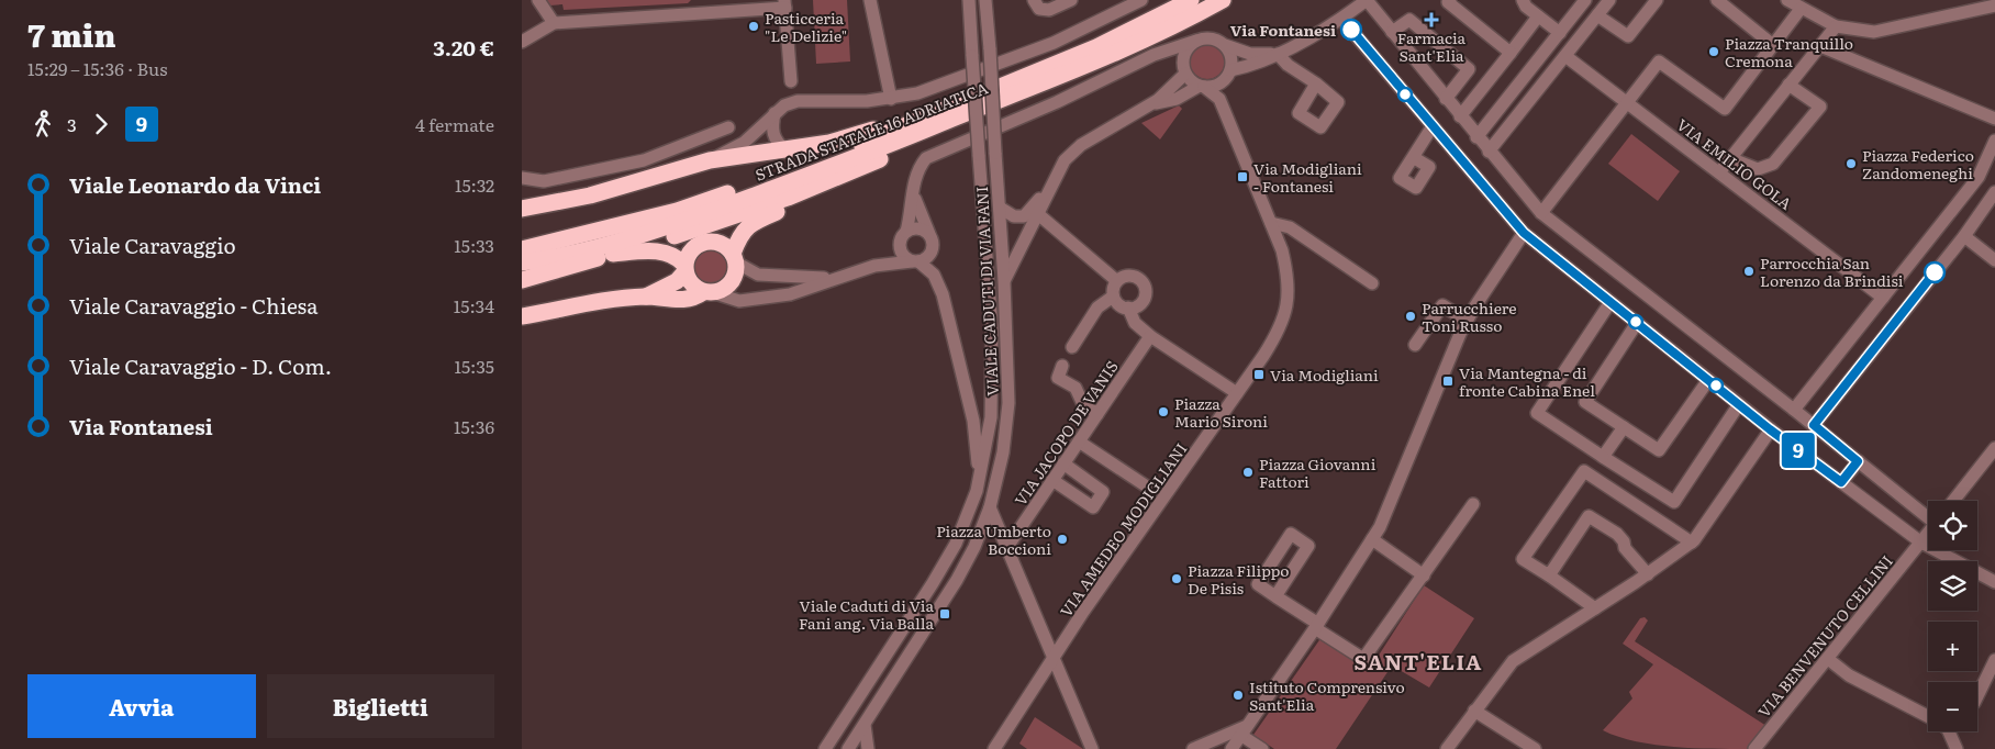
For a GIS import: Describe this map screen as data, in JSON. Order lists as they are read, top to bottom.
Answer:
{
  "streets": {
    "highway": ["STRADA STATALE 16 ADRIATICA"],
    "street": [
      "VIA EMILIO GOLA",
      "VIALE CADUTI DI VIA FANI",
      "VIA JACOPO DE VANIS",
      "VIA AMEDEO MODIGLIANI",
      "VIA BENVENUTO CELLINI"
    ]
  },
  "districts": ["SANT'ELIA"],
  "places": {
    "health": ["Farmacia Sant'Elia"],
    "other": [
      "Pasticceria \"Le Delizie\"",
      "Via Fontanesi",
      "Piazza Tranquillo Cremona",
      "Piazza Federico Zandomeneghi",
      "Parrocchia San Lorenzo da Brindisi",
      "Parrucchiere Toni Russo",
      "Piazza Mario Sironi",
      "Piazza Giovanni Fattori",
      "Piazza Umberto Boccioni",
      "Piazza Filippo De Pisis",
      "Istituto Comprensivo Sant'Elia"
    ],
    "transit": [
      "Via Modigliani - Fontanesi",
      "Via Modigliani",
      "Via Mantegna - di fronte Cabina Enel",
      "Viale Caduti di Via Fani ang. Via Balla"
    ]
  },
  "lines": ["bus line 9"],
  "page": {
    "heading": ["7 min", "15:29 – 15:36 · Bus", "3.20 €"],
    "on_map": "9",
    "legs": ["3", "9", "4 fermate"],
    "list": [
      {
        "name": "Viale Leonardo da Vinci",
        "value": "15:32"
      },
      {
        "name": "Viale Caravaggio",
        "value": "15:33"
      },
      {
        "name": "Viale Caravaggio - Chiesa",
        "value": "15:34"
      },
      {
        "name": "Viale Caravaggio - D. Com.",
        "value": "15:35"
      },
      {
        "name": "Via Fontanesi",
        "value": "15:36"
      }
    ],
    "map_buttons": ["+", "−"],
    "buttons": ["Avvia", "Biglietti"]
  }
}
